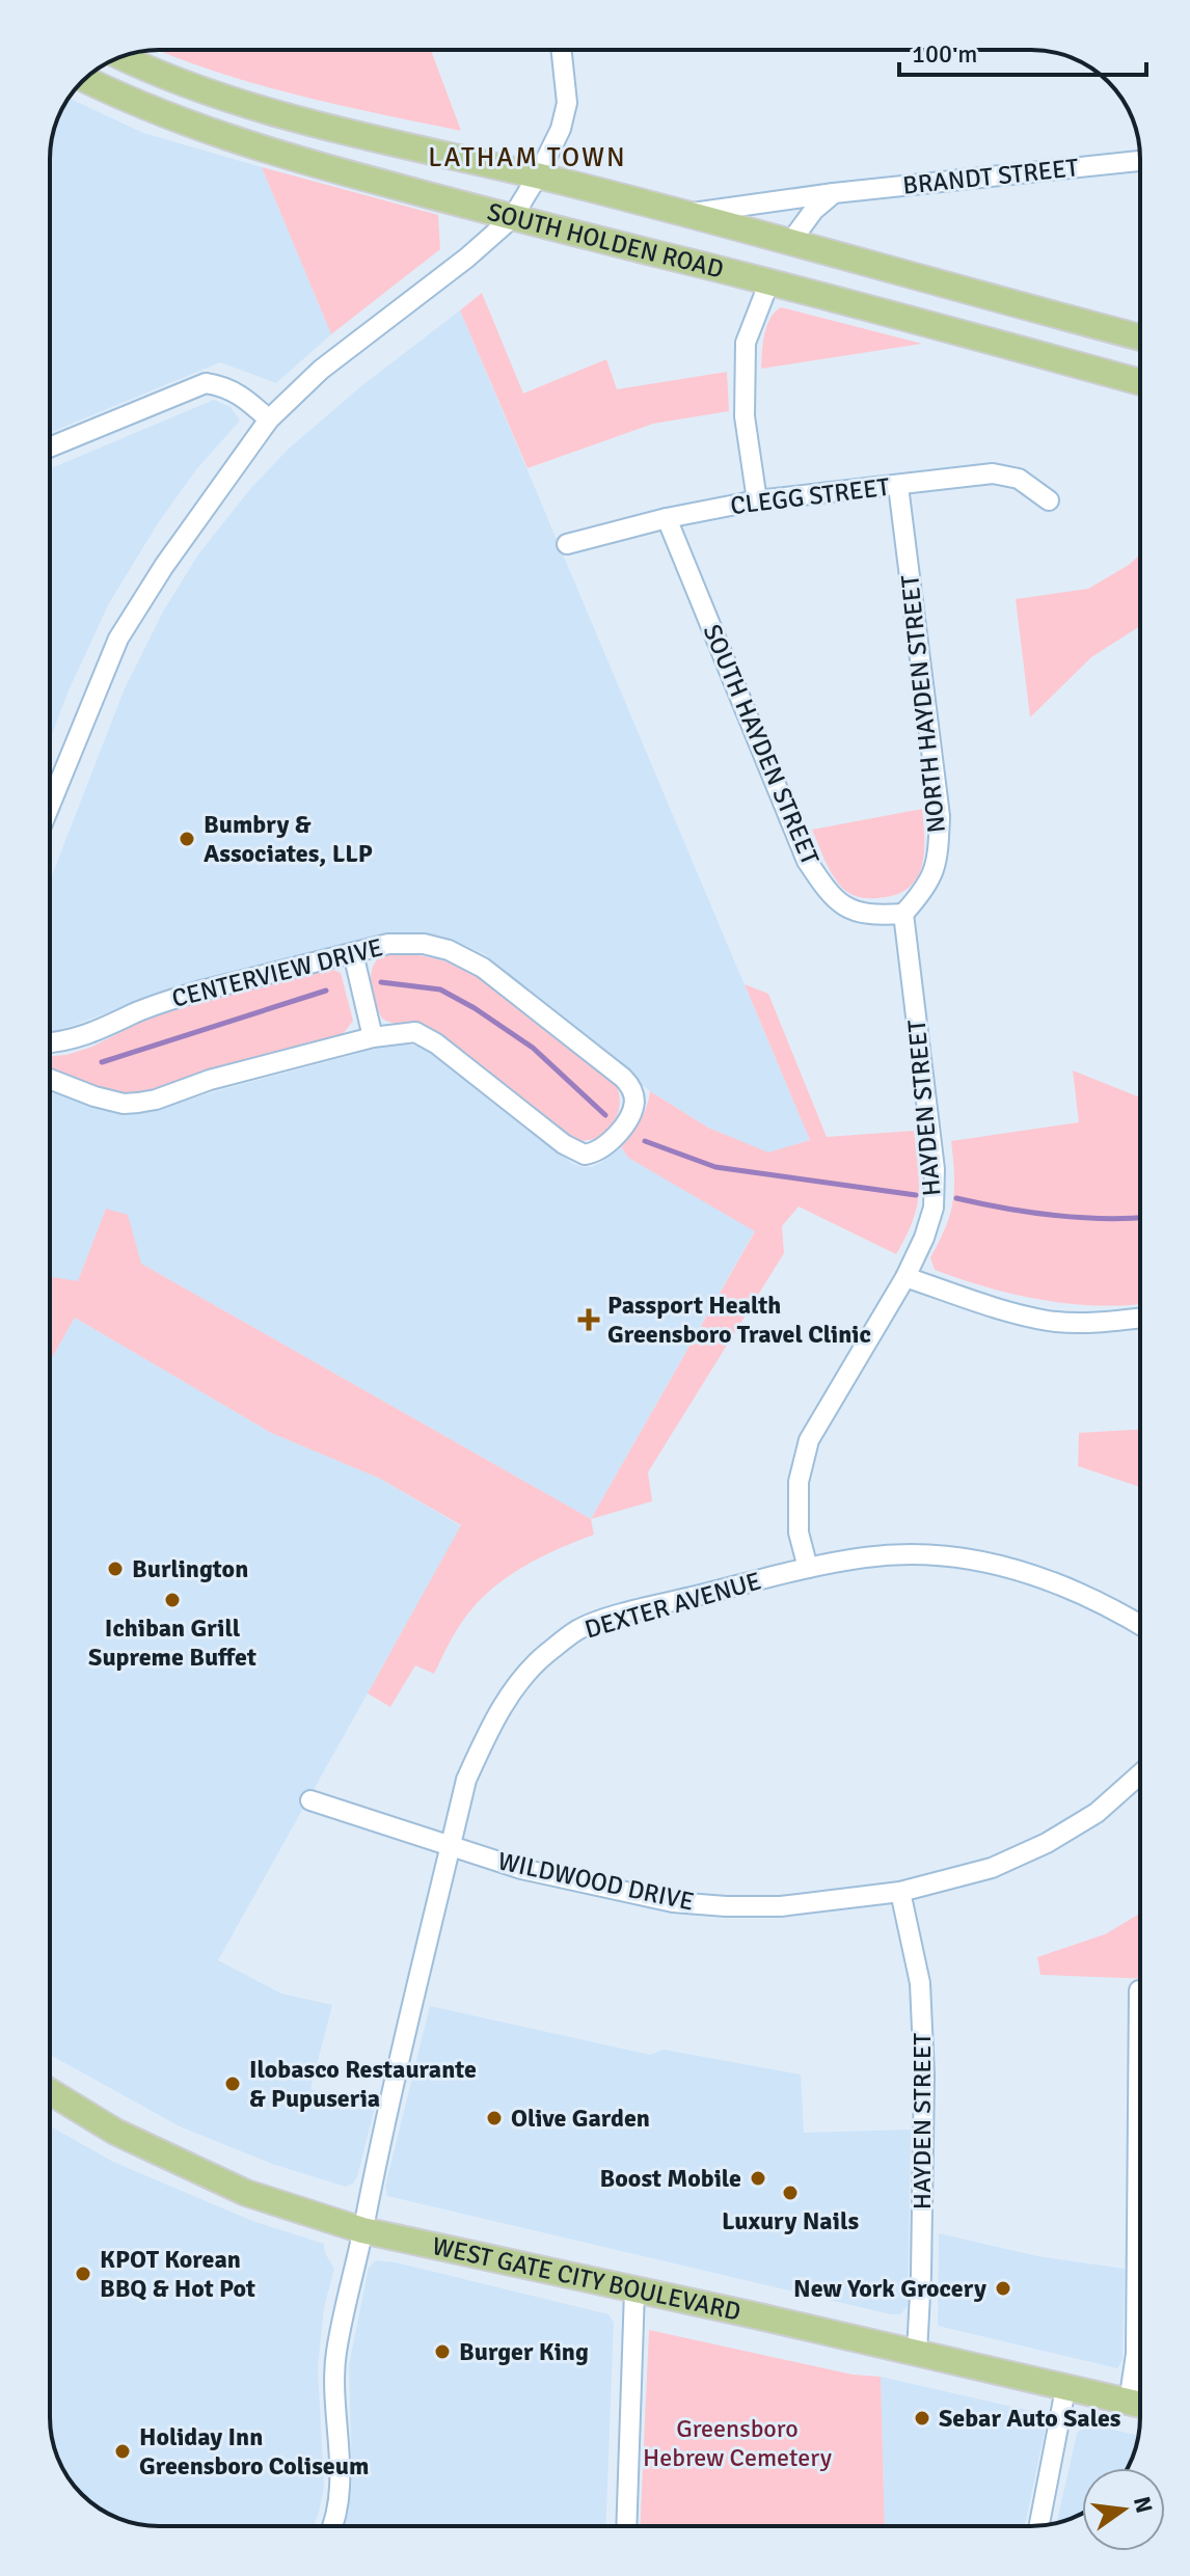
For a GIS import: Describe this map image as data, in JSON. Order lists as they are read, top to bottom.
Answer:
{
  "streets": {
    "main road": ["SOUTH HOLDEN ROAD", "WEST GATE CITY BOULEVARD"],
    "street": [
      "BRANDT STREET",
      "CLEGG STREET",
      "NORTH HAYDEN STREET",
      "SOUTH HAYDEN STREET",
      "CENTERVIEW DRIVE",
      "HAYDEN STREET",
      "DEXTER AVENUE",
      "WILDWOOD DRIVE"
    ]
  },
  "crossings": [
    ["BRANDT STREET", "SOUTH HOLDEN ROAD"],
    ["CLEGG STREET", "NORTH HAYDEN STREET"],
    ["CLEGG STREET", "SOUTH HAYDEN STREET"],
    ["NORTH HAYDEN STREET", "SOUTH HAYDEN STREET"],
    ["NORTH HAYDEN STREET", "HAYDEN STREET"],
    ["SOUTH HAYDEN STREET", "HAYDEN STREET"],
    ["HAYDEN STREET", "DEXTER AVENUE"],
    ["HAYDEN STREET", "WILDWOOD DRIVE"],
    ["HAYDEN STREET", "WEST GATE CITY BOULEVARD"],
    ["DEXTER AVENUE", "WILDWOOD DRIVE"],
    ["DEXTER AVENUE", "WEST GATE CITY BOULEVARD"]
  ],
  "districts": ["LATHAM TOWN"],
  "parks": ["Greensboro Hebrew Cemetery"],
  "places": {
    "other": [
      "Bumbry & Associates, LLP",
      "Burlington",
      "Ichiban Grill Supreme Buffet",
      "Ilobasco Restaurante & Pupuseria",
      "Olive Garden",
      "Boost Mobile",
      "Luxury Nails",
      "KPOT Korean BBQ & Hot Pot",
      "New York Grocery",
      "Burger King",
      "Sebar Auto Sales",
      "Holiday Inn Greensboro Coliseum"
    ],
    "health": ["Passport Health Greensboro Travel Clinic"]
  },
  "scale_bar": "100 m",
  "north": "right"
}
